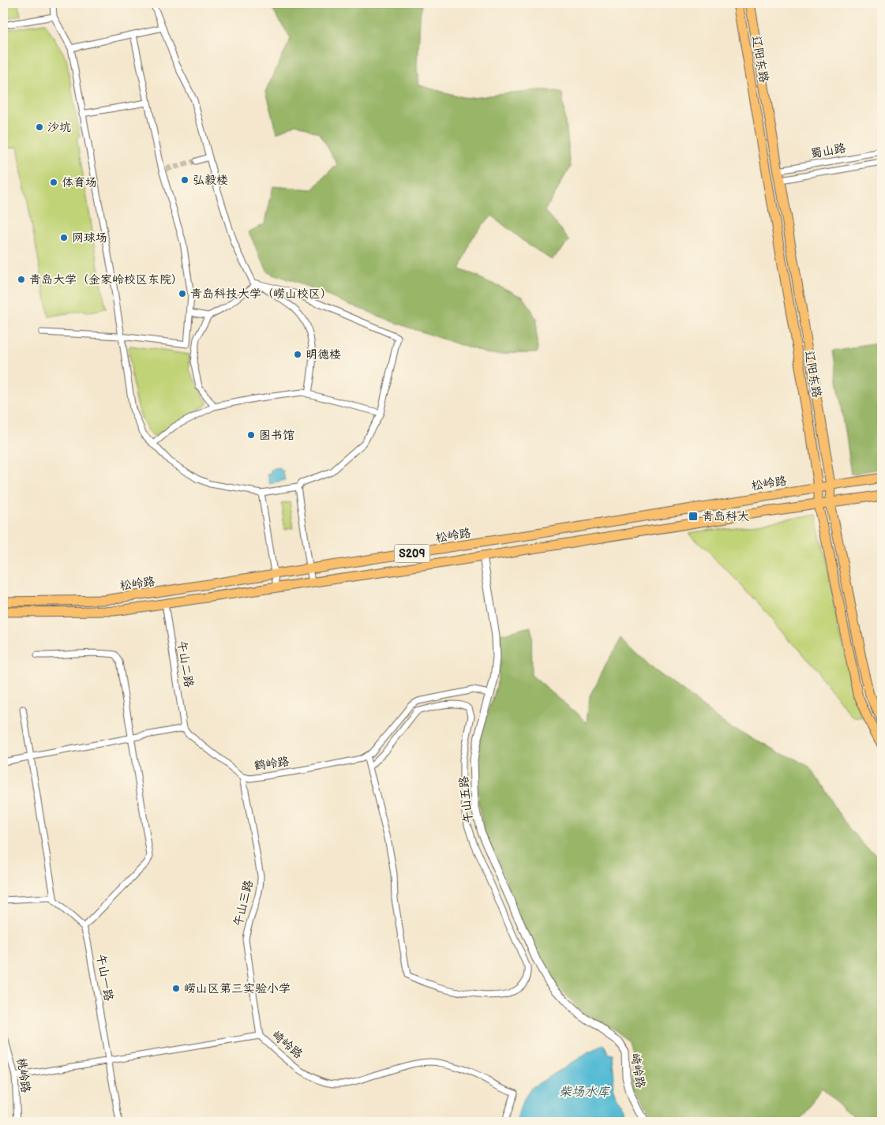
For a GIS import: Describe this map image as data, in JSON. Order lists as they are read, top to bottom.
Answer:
{
  "streets": {
    "main road": ["辽阳东路", "松岭路", "S209"],
    "street": [
      "蜀山路",
      "午山二路",
      "鹤岭路",
      "午山五路",
      "午山三路",
      "午山一路",
      "崎岭路",
      "桃岭路"
    ]
  },
  "crossings": [
    ["辽阳东路", "蜀山路"],
    ["辽阳东路", "松岭路"],
    ["松岭路", "午山二路"],
    ["松岭路", "午山五路"],
    ["午山二路", "鹤岭路"],
    ["鹤岭路", "午山五路"],
    ["鹤岭路", "午山三路"],
    ["午山五路", "崎岭路"],
    ["午山三路", "崎岭路"],
    ["午山一路", "崎岭路"],
    ["崎岭路", "桃岭路"]
  ],
  "water": ["柴场水库"],
  "places": {
    "other": [
      "沙坑",
      "弘毅楼",
      "体育场",
      "网球场",
      "青岛大学（金家岭校区东院）",
      "青岛科技大学（崂山校区）",
      "明德楼",
      "图书馆",
      "崂山区第三实验小学"
    ],
    "transit": ["青岛科大"]
  }
}
